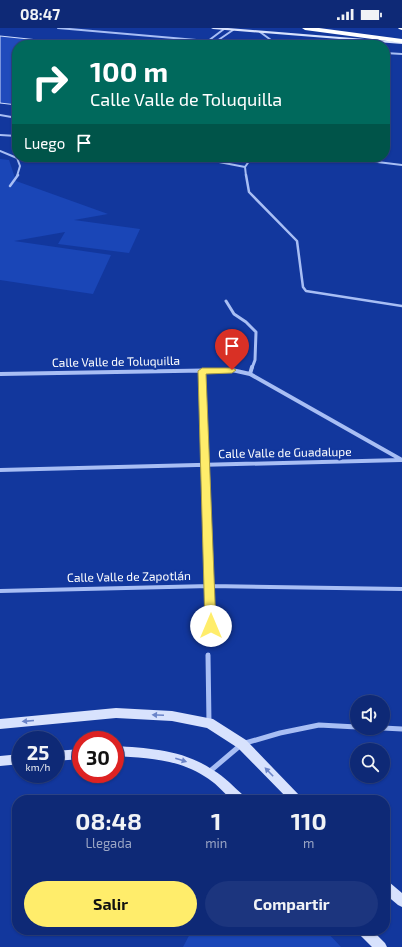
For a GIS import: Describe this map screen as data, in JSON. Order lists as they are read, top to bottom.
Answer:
{
  "streets": {
    "street": ["Calle Valle de Toluquilla", "Calle Valle de Guadalupe", "Calle Valle de Zapotlán"]
  },
  "crossings": [
    ["Calle Valle de Toluquilla", "Calle Valle de Guadalupe"]
  ],
  "page": {
    "status": "08:47",
    "turn": ["100 m", "Calle Valle de Toluquilla"],
    "then": "Luego",
    "speed": "25 km/h",
    "limit": "30",
    "eta": [
      "08:48",
      "Llegada",
      "1",
      "min",
      "110",
      "m"
    ],
    "buttons": ["Salir", "Compartir"]
  }
}
